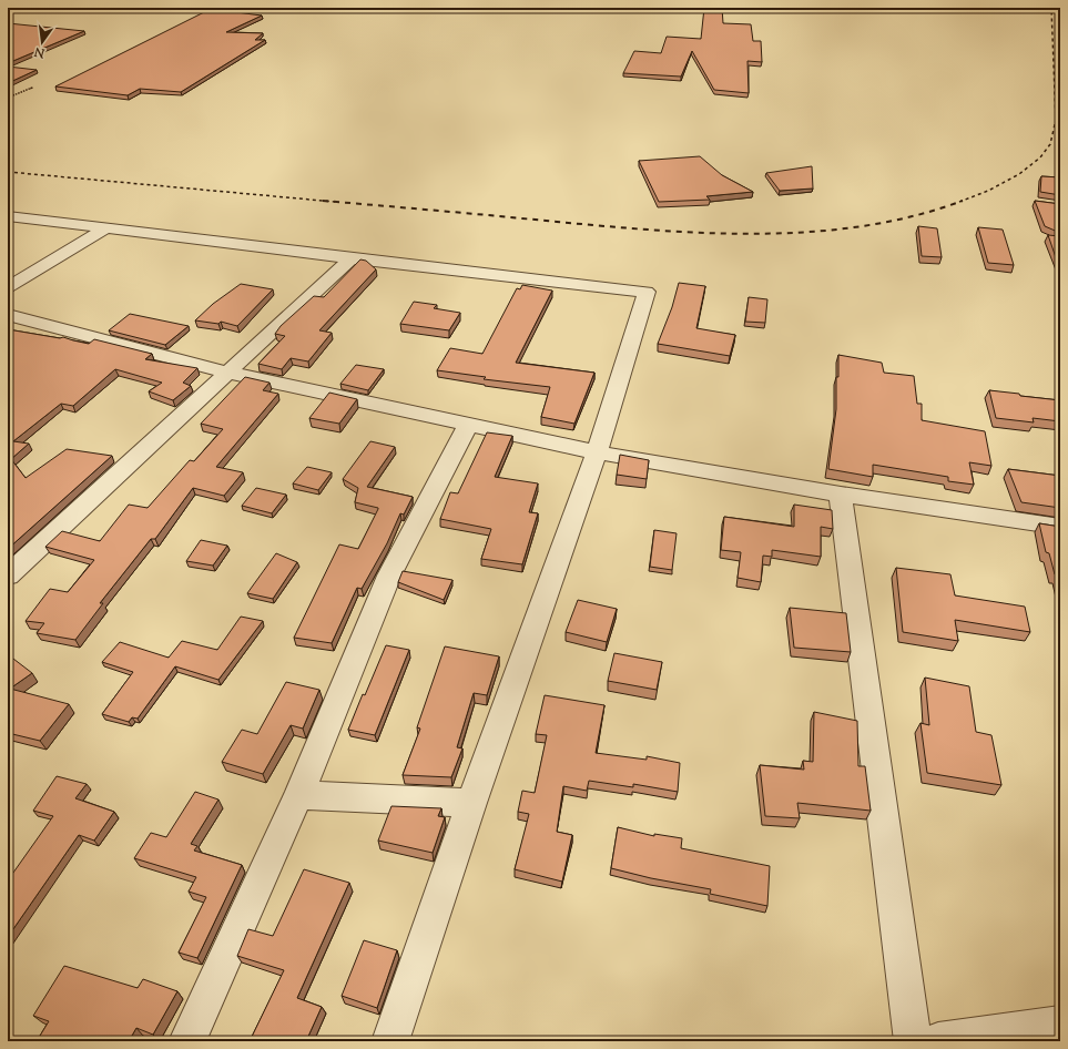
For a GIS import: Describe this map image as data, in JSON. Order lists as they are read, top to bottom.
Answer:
{
  "north": "bottom"
}
